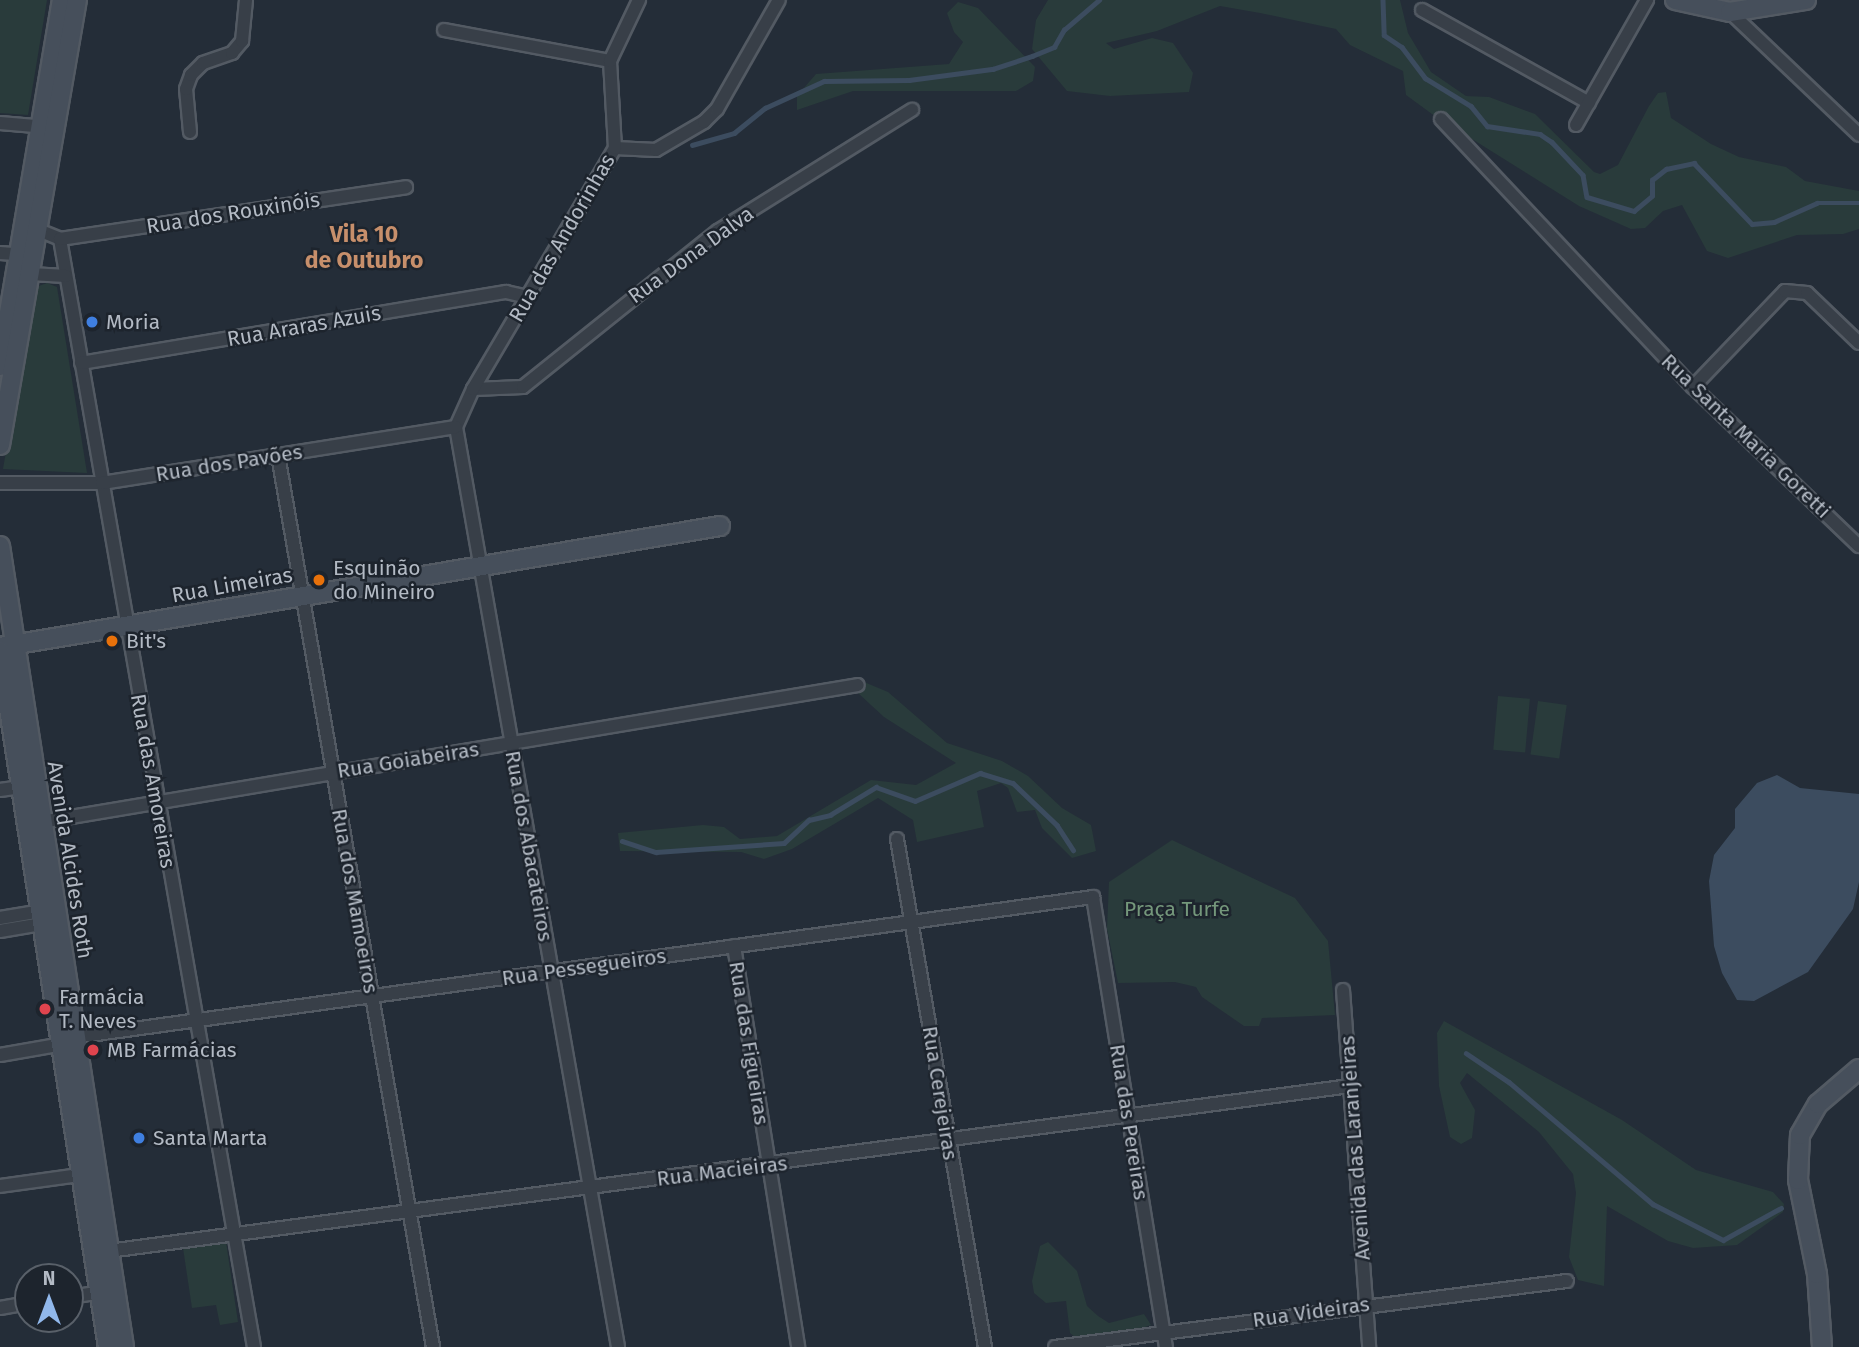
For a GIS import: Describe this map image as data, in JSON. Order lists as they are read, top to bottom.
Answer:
{
  "streets": {
    "street": [
      "Rua dos Rouxinóis",
      "Rua das Andorinhas",
      "Rua Dona Dalva",
      "Rua Araras Azuis",
      "Rua Santa Maria Goretti",
      "Rua dos Pavões",
      "Rua Limeiras",
      "Rua Goiabeiras",
      "Rua das Amoreiras",
      "Rua dos Abacateiros",
      "Avenida Alcides Roth",
      "Rua dos Mamoeiros",
      "Rua Pessegueiros",
      "Rua das Figueiras",
      "Rua Cerejeiras",
      "Rua das Pereiras",
      "Avenida das Laranjeiras",
      "Rua Macieiras",
      "Rua Videiras"
    ]
  },
  "crossings": [
    ["Rua dos Rouxinóis", "Rua das Amoreiras"],
    ["Rua das Andorinhas", "Rua Dona Dalva"],
    ["Rua das Andorinhas", "Rua Araras Azuis"],
    ["Rua das Andorinhas", "Rua dos Pavões"],
    ["Rua das Andorinhas", "Rua dos Abacateiros"],
    ["Rua Araras Azuis", "Rua das Amoreiras"],
    ["Rua dos Pavões", "Rua das Amoreiras"],
    ["Rua dos Pavões", "Rua dos Abacateiros"],
    ["Rua dos Pavões", "Rua dos Mamoeiros"],
    ["Rua Limeiras", "Rua das Amoreiras"],
    ["Rua Limeiras", "Rua dos Abacateiros"],
    ["Rua Limeiras", "Avenida Alcides Roth"],
    ["Rua Limeiras", "Rua dos Mamoeiros"],
    ["Rua Goiabeiras", "Rua das Amoreiras"],
    ["Rua Goiabeiras", "Rua dos Abacateiros"],
    ["Rua Goiabeiras", "Avenida Alcides Roth"],
    ["Rua Goiabeiras", "Rua dos Mamoeiros"],
    ["Rua das Amoreiras", "Rua Pessegueiros"],
    ["Rua das Amoreiras", "Rua Macieiras"],
    ["Rua dos Abacateiros", "Rua Pessegueiros"],
    ["Rua dos Abacateiros", "Rua Macieiras"],
    ["Avenida Alcides Roth", "Rua Pessegueiros"],
    ["Avenida Alcides Roth", "Rua Macieiras"],
    ["Rua dos Mamoeiros", "Rua Pessegueiros"],
    ["Rua dos Mamoeiros", "Rua Macieiras"],
    ["Rua Pessegueiros", "Rua das Figueiras"],
    ["Rua Pessegueiros", "Rua Cerejeiras"],
    ["Rua Pessegueiros", "Rua das Pereiras"],
    ["Rua das Figueiras", "Rua Macieiras"],
    ["Rua Cerejeiras", "Rua Macieiras"],
    ["Rua das Pereiras", "Rua Macieiras"],
    ["Rua das Pereiras", "Rua Videiras"],
    ["Avenida das Laranjeiras", "Rua Macieiras"],
    ["Avenida das Laranjeiras", "Rua Videiras"]
  ],
  "districts": ["Vila 10 de Outubro"],
  "parks": ["Praça Turfe"],
  "places": [
    "Moria",
    "Esquinão do Mineiro",
    "Bit's",
    "Farmácia T. Neves",
    "MB Farmácias",
    "Santa Marta"
  ],
  "north": "top"
}
